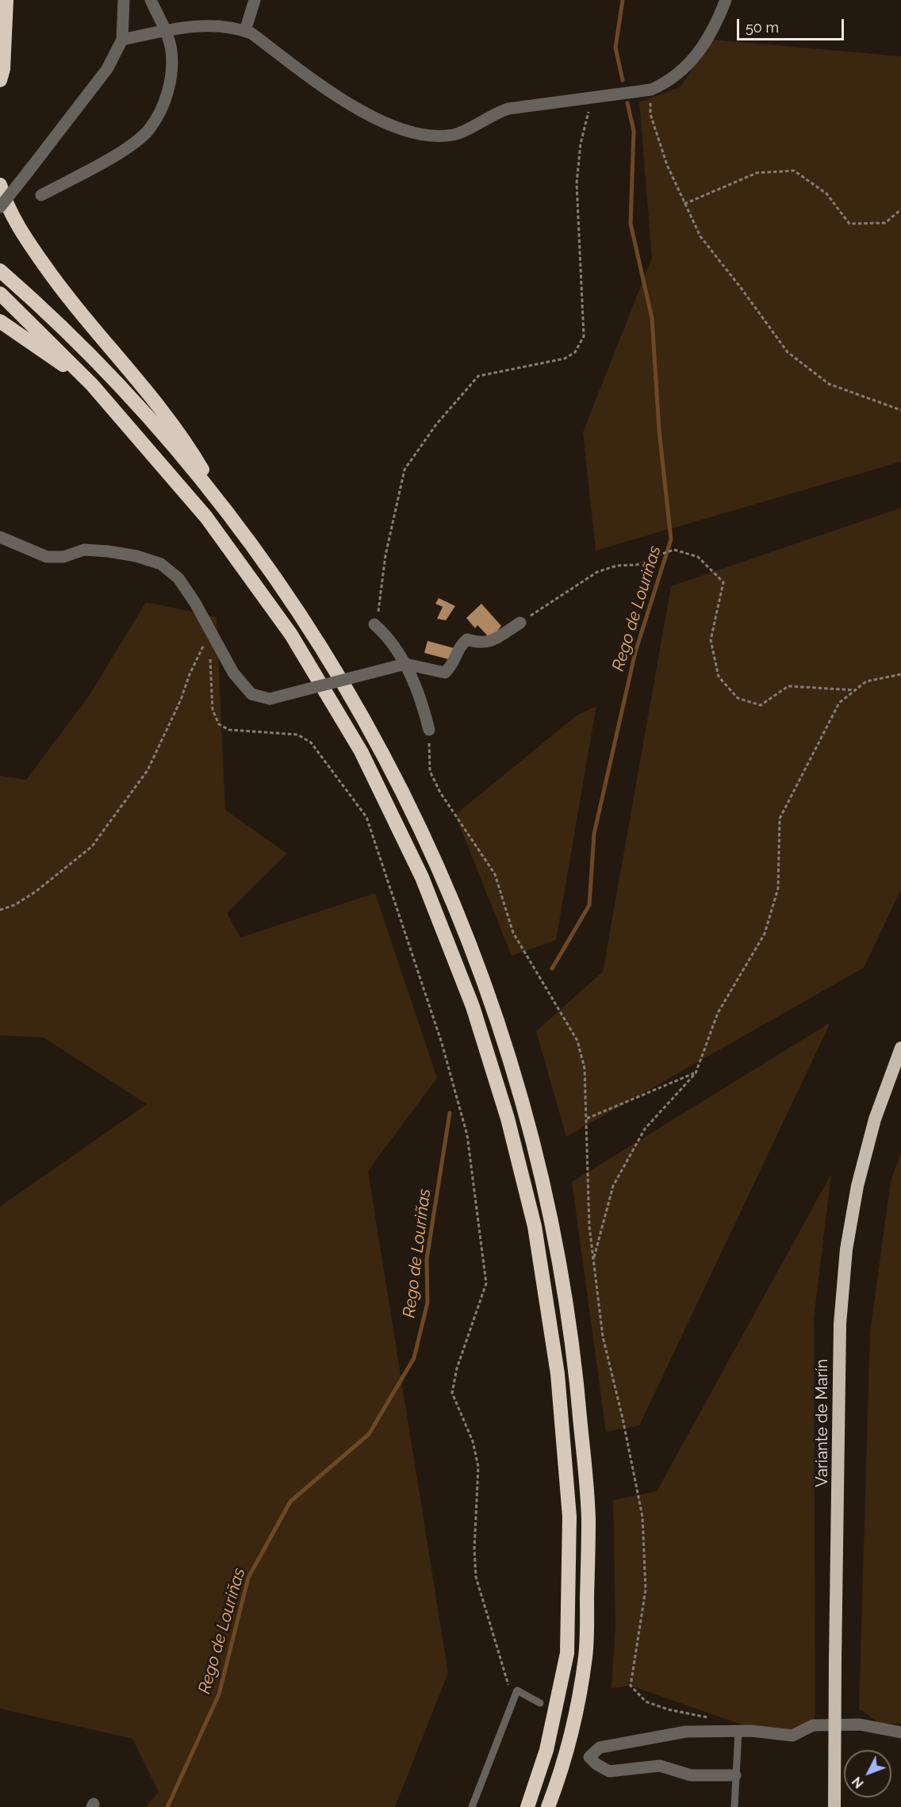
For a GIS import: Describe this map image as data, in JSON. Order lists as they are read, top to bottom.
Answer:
{
  "streets": {
    "highway": ["Variante de Marín"]
  },
  "water": ["Rego de Louriñas"],
  "scale_bar": "50 m",
  "north": "bottom left"
}
